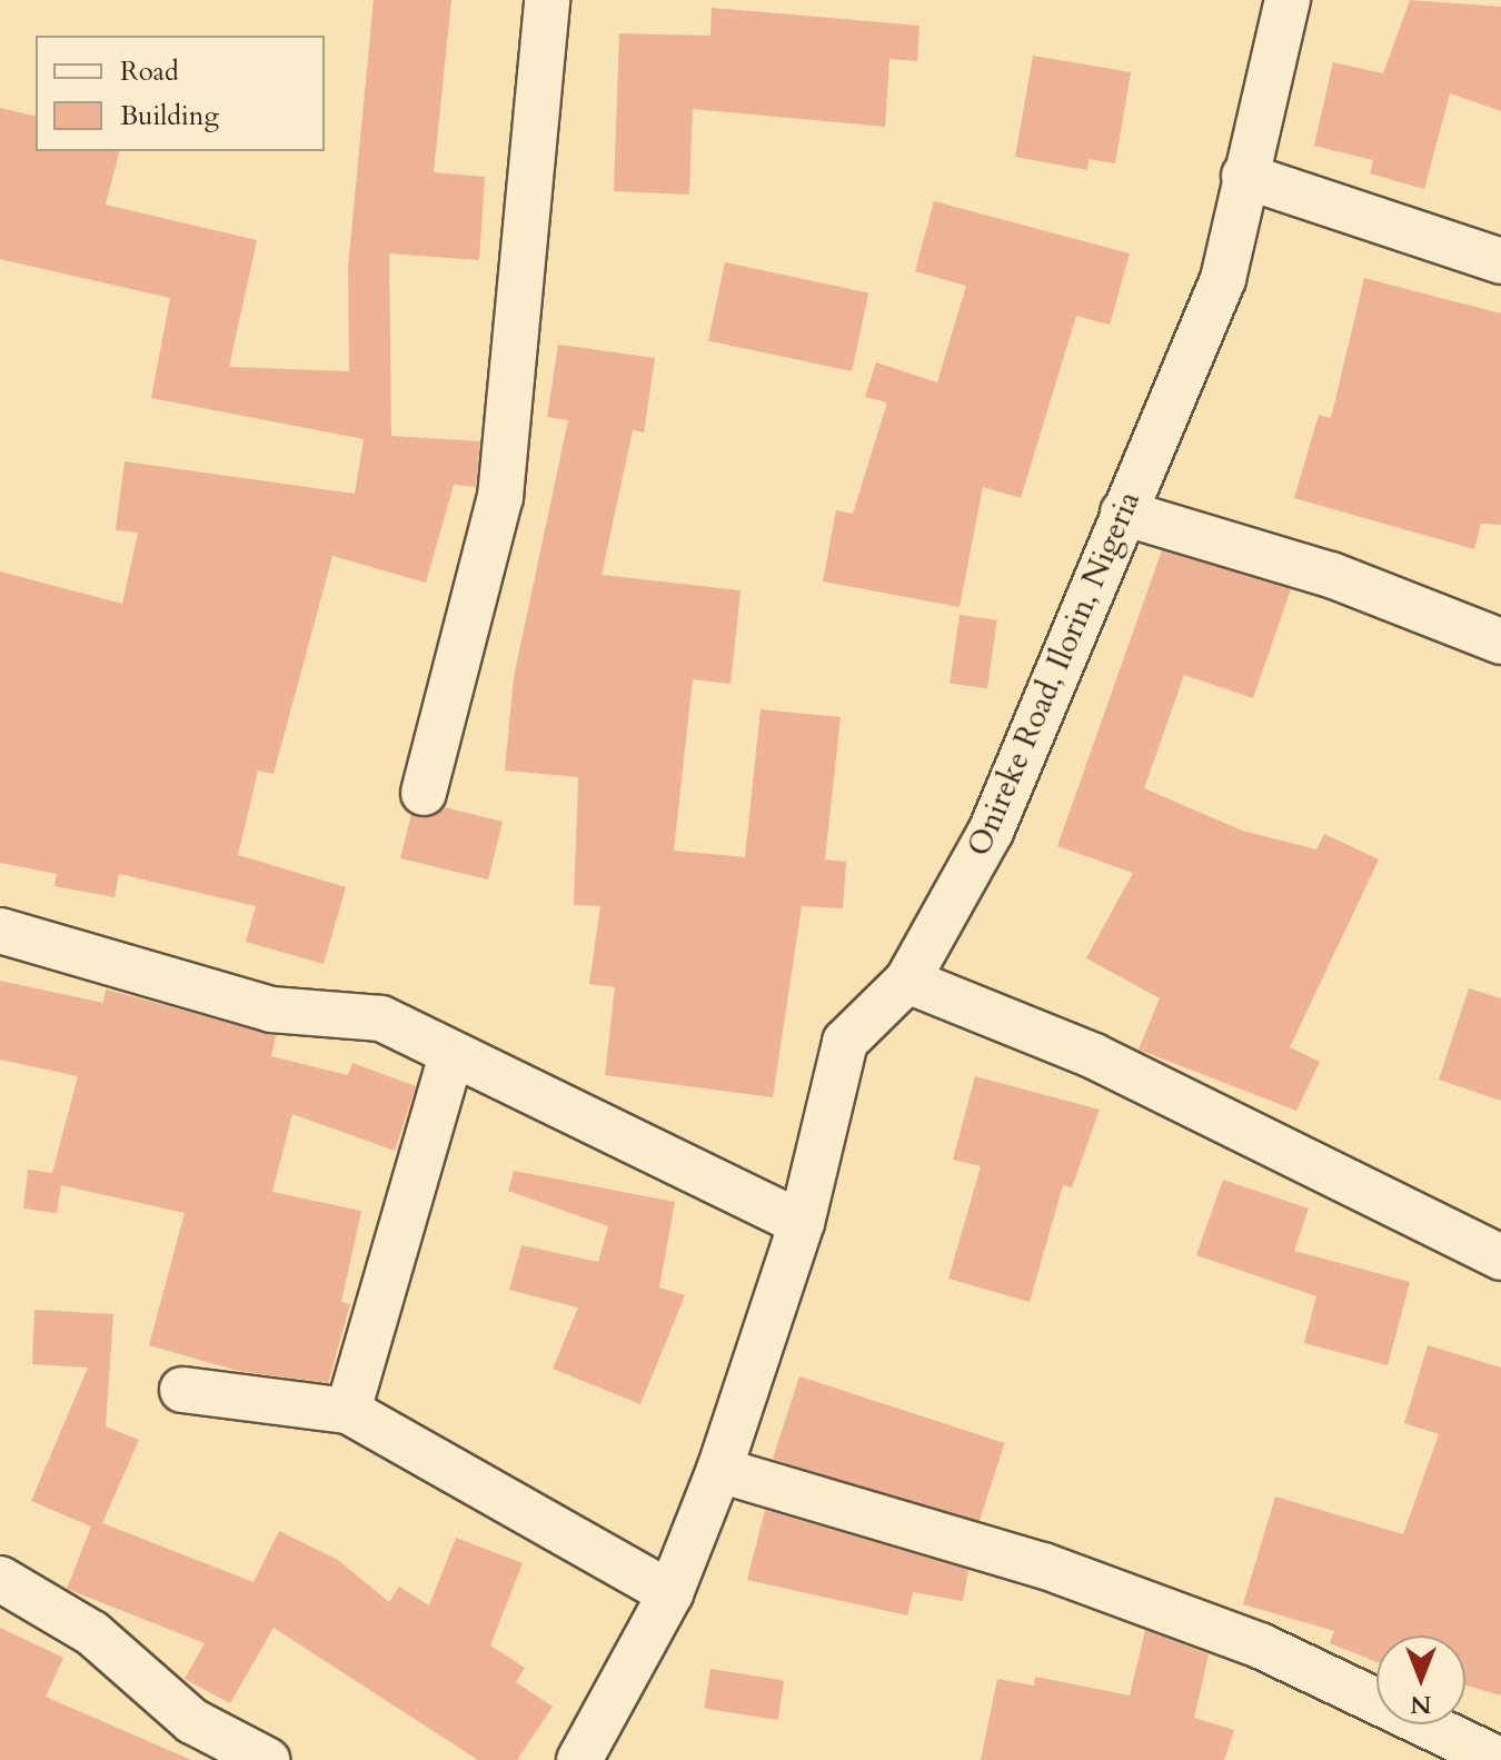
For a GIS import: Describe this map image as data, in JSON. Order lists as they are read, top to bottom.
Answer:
{
  "streets": {
    "street": ["Onireke Road, Ilorin, Nigeria"]
  },
  "legend": ["Road", "Building"],
  "north": "bottom"
}
